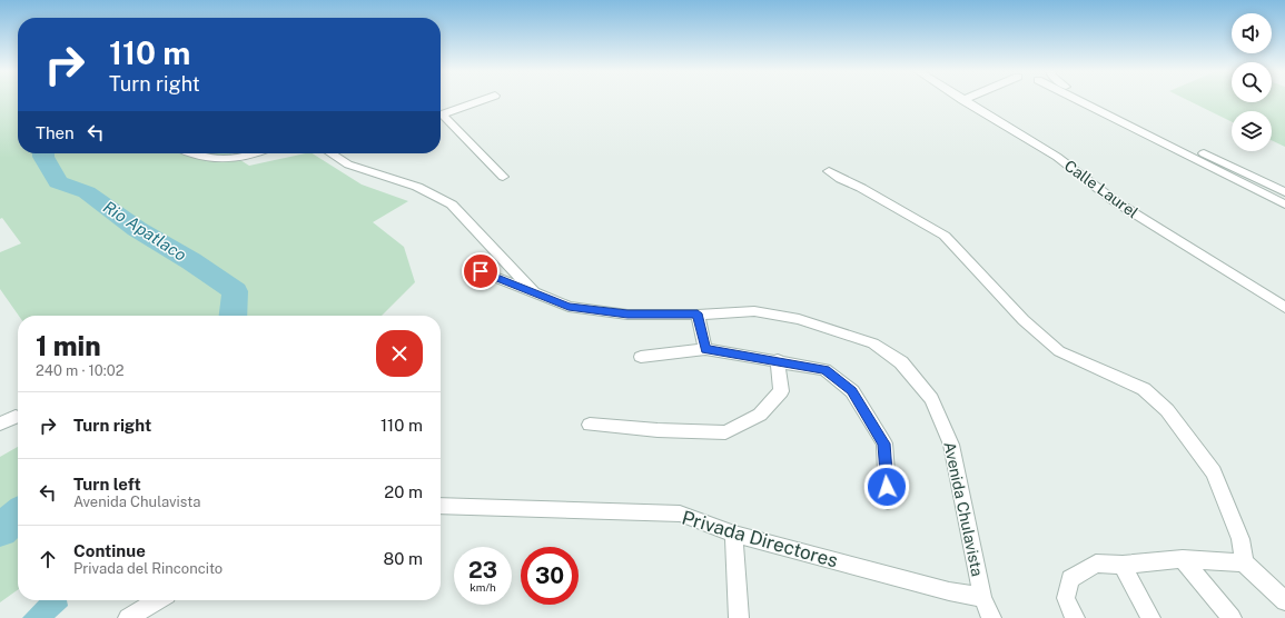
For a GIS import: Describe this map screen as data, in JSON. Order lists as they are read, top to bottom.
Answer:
{
  "streets": {
    "street": ["Calle Laurel", "Avenida Chulavista", "Privada Directores"]
  },
  "crossings": [
    ["Avenida Chulavista", "Privada Directores"]
  ],
  "water": ["Rio Apatlaco"],
  "page": {
    "turn": ["110 m", "Turn right"],
    "then": "Then",
    "heading": ["1 min", "240 m · 10:02"],
    "list": [
      {
        "name": "Turn right",
        "value": "110 m"
      },
      {
        "name": "Turn left",
        "note": "Avenida Chulavista",
        "value": "20 m"
      },
      {
        "name": "Continue",
        "note": "Privada del Rinconcito",
        "value": "80 m"
      }
    ],
    "speed": "23 km/h",
    "limit": "30"
  }
}
